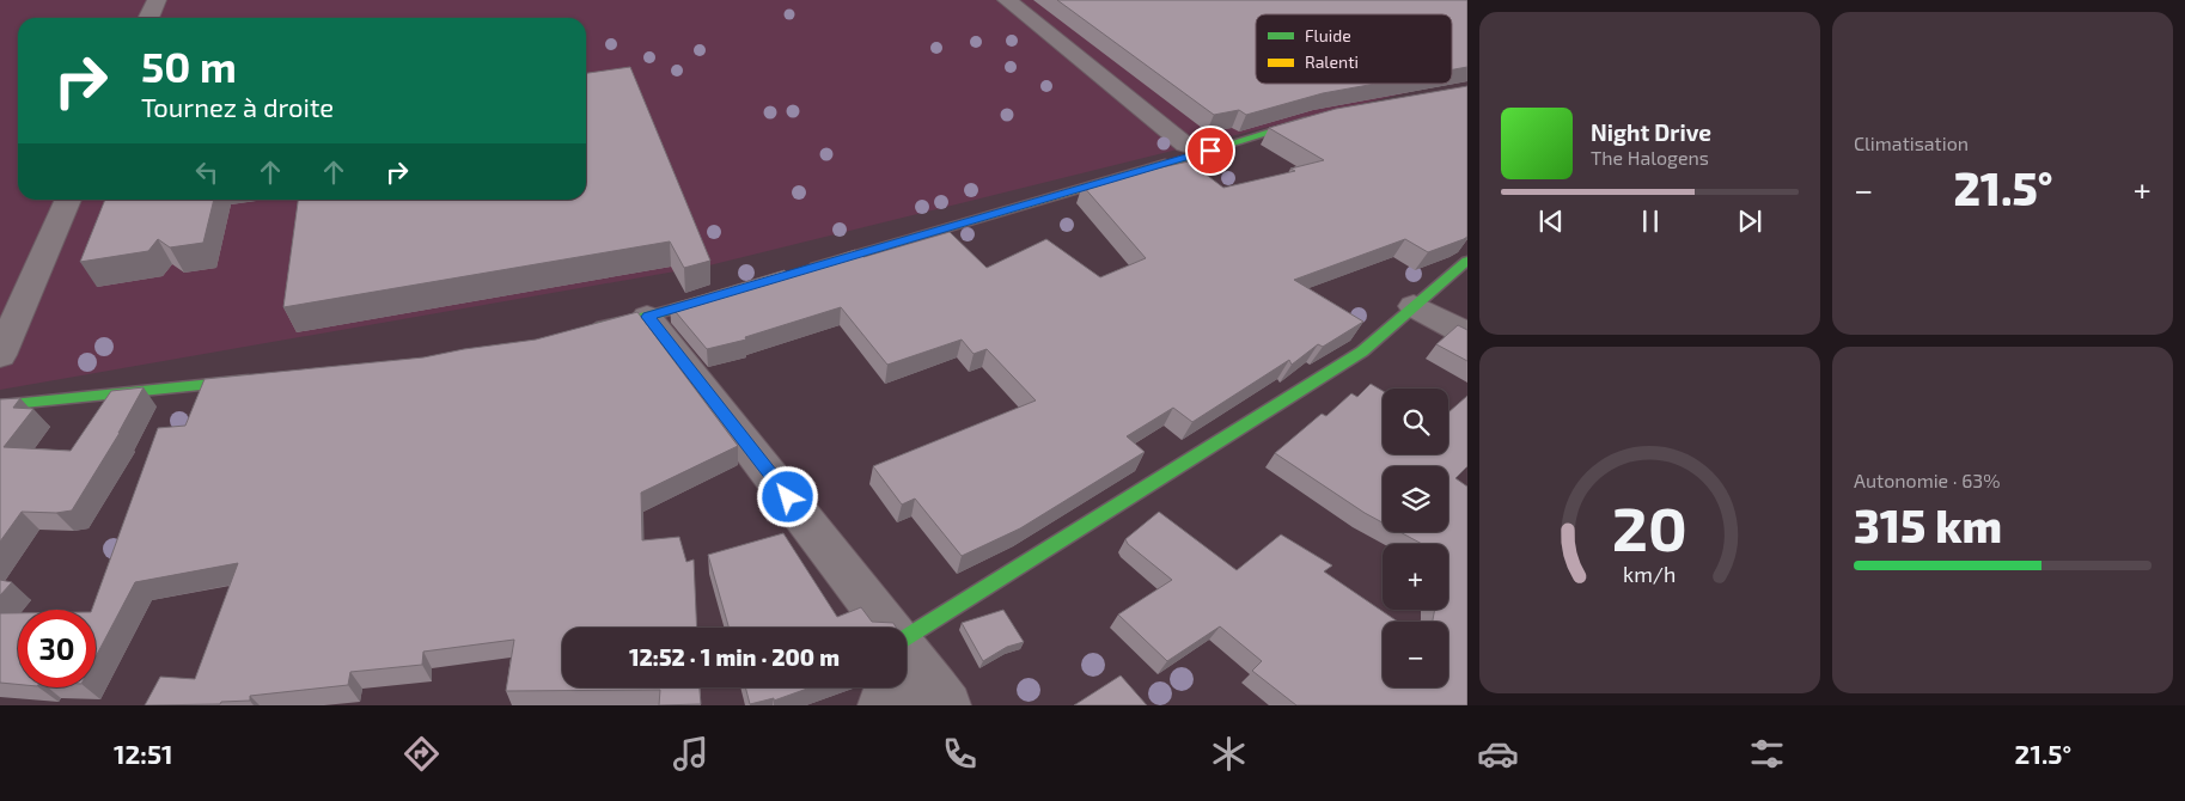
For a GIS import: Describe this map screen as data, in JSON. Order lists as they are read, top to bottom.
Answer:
{
  "legend": ["Fluide", "Ralenti"],
  "page": {
    "tile": [
      "Climatisation",
      ["Autonomie · 63%", "315 km"]
    ],
    "turn": ["50 m", "Tournez à droite"],
    "song": ["Night Drive", "The Halogens"],
    "heat": ["−", "21.5°", "+"],
    "map_buttons": ["+", "−"],
    "limit": "30",
    "trip": "12:52 · 1 min · 200 m",
    "tabs": ["12:51", "21.5°"],
    "gauge": ["20", "km/h"]
  }
}
